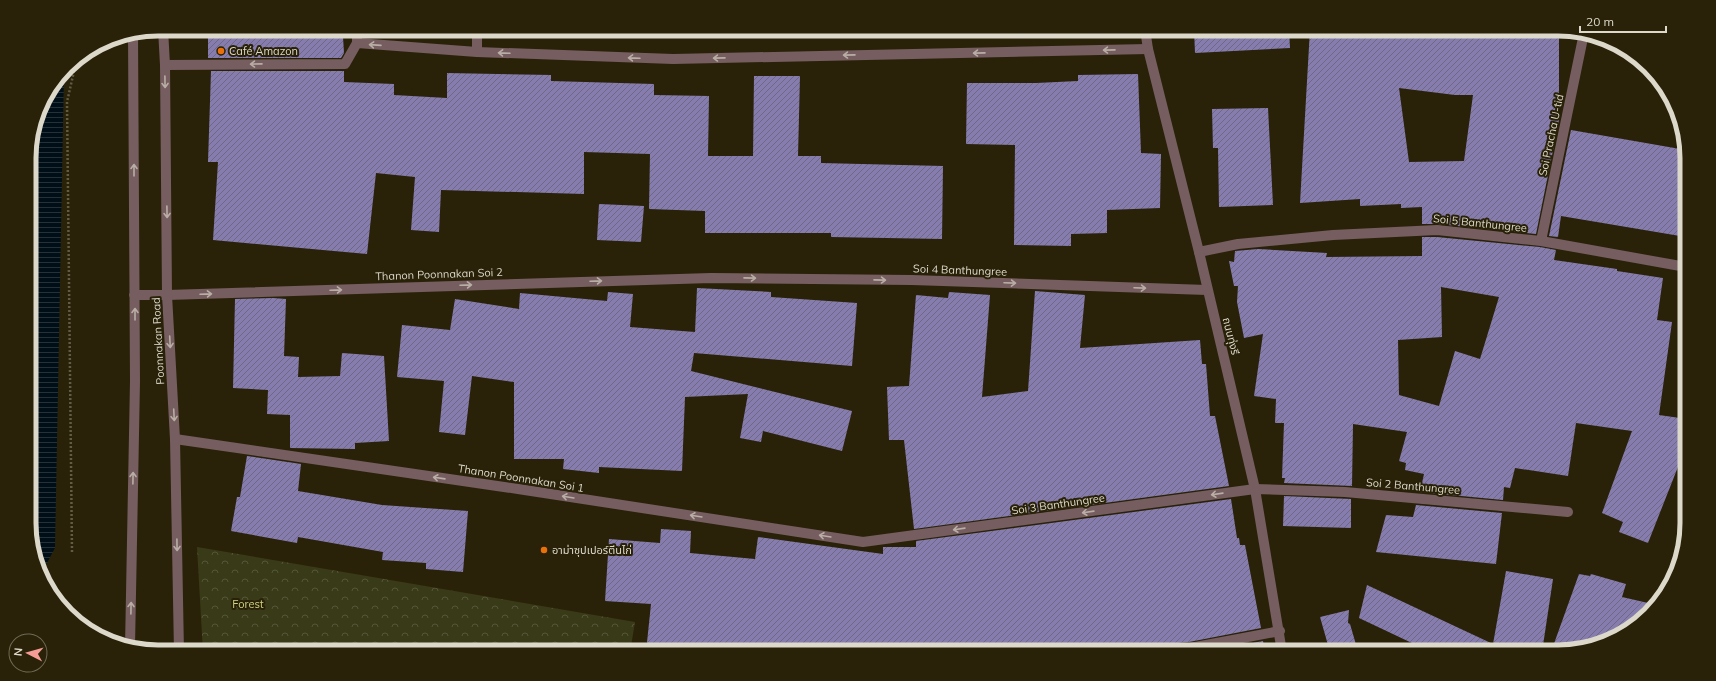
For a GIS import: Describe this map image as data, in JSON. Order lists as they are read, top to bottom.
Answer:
{
  "streets": {
    "street": [
      "Soi Pracha U-tid",
      "Soi 5 Banthungree",
      "Soi 4 Banthungree",
      "Thanon Poonnakan Soi 2",
      "ถนนทุ่งรี",
      "Poonnakan Road",
      "Thanon Poonnakan Soi 1",
      "Soi 2 Banthungree",
      "Soi 3 Banthungree"
    ]
  },
  "crossings": [
    ["Soi Pracha U-tid", "Soi 5 Banthungree"],
    ["Soi 5 Banthungree", "ถนนทุ่งรี"],
    ["Soi 4 Banthungree", "Thanon Poonnakan Soi 2"],
    ["Soi 4 Banthungree", "ถนนทุ่งรี"],
    ["Thanon Poonnakan Soi 2", "Poonnakan Road"],
    ["ถนนทุ่งรี", "Soi 2 Banthungree"],
    ["ถนนทุ่งรี", "Soi 3 Banthungree"],
    ["Poonnakan Road", "Thanon Poonnakan Soi 1"],
    ["Thanon Poonnakan Soi 1", "Soi 3 Banthungree"],
    ["Soi 2 Banthungree", "Soi 3 Banthungree"]
  ],
  "one_way": [
    "Soi 4 Banthungree",
    "Thanon Poonnakan Soi 2",
    "Thanon Poonnakan Soi 1",
    "Soi 3 Banthungree"
  ],
  "parks": ["Forest"],
  "places": ["Café Amazon", "อาม่าซุปเปอร์ตีนไก่"],
  "scale_bar": "20 m",
  "north": "left"
}
